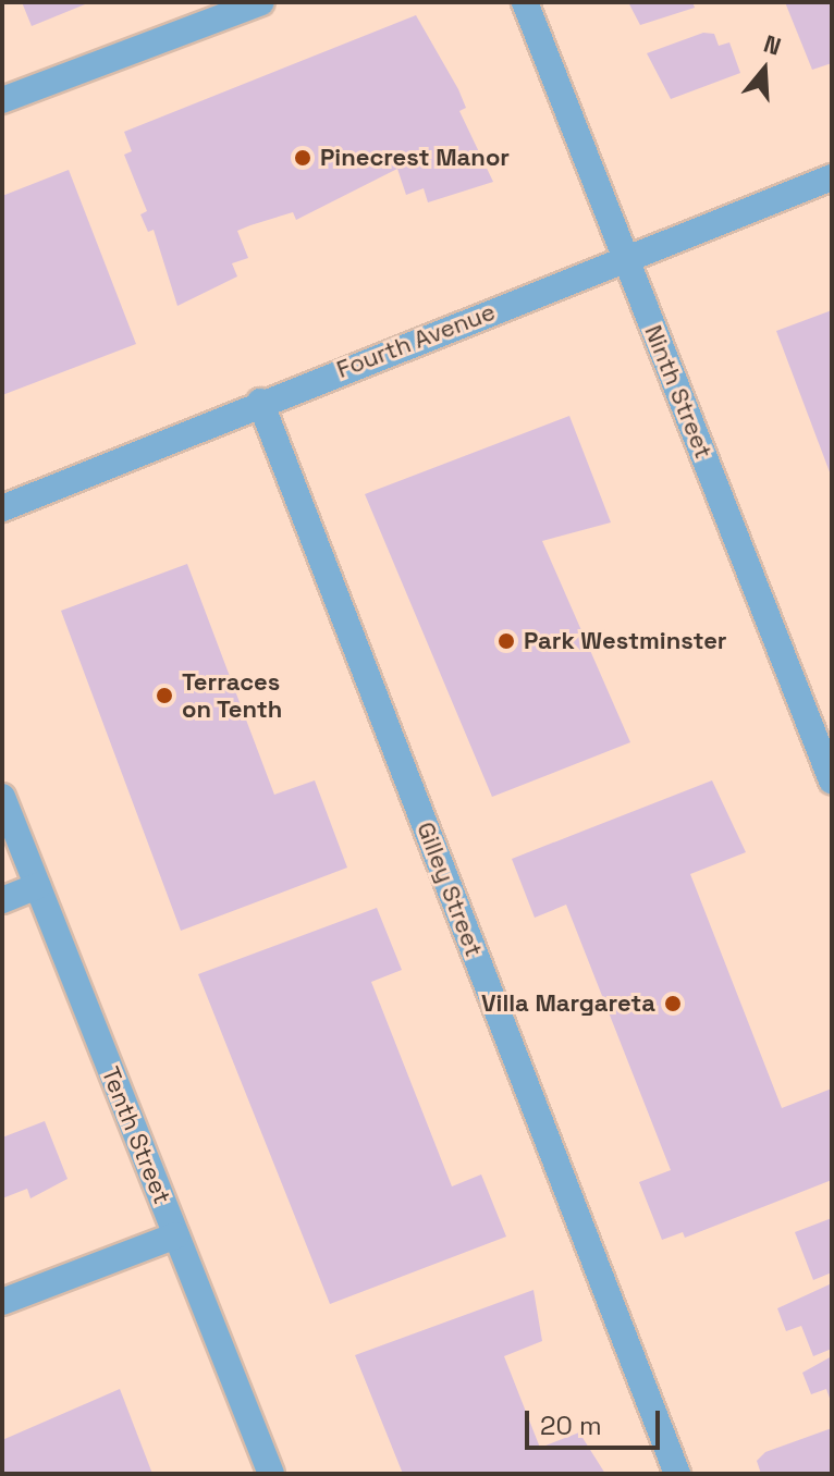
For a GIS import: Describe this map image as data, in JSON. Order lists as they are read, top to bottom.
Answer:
{
  "streets": {
    "street": [
      "Fourth Avenue",
      "Ninth Street",
      "Gilley Street",
      "Tenth Street"
    ]
  },
  "crossings": [
    ["Fourth Avenue", "Ninth Street"],
    ["Fourth Avenue", "Gilley Street"]
  ],
  "places": [
    "Pinecrest Manor",
    "Park Westminster",
    "Terraces on Tenth",
    "Villa Margareta"
  ],
  "scale_bar": "20 m",
  "north": "top"
}
